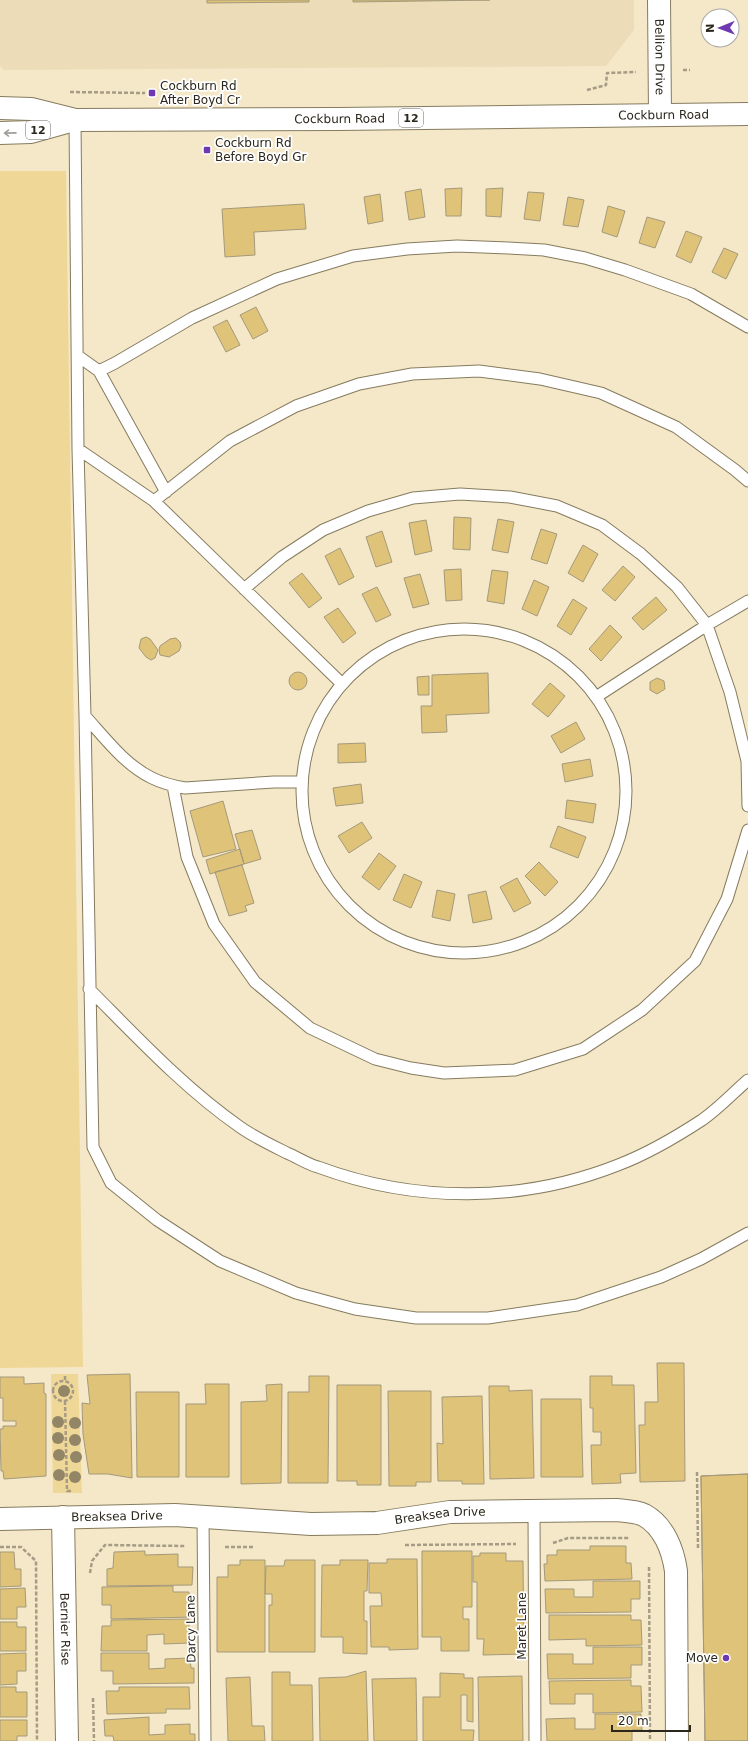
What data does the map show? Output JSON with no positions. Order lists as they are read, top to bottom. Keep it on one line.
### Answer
{"streets":{"street":["Bellion Drive","Cockburn Road","12","Breaksea Drive","Bernier Rise"],"lane":["Maret Lane","Darcy Lane"]},"crossings":[["Bellion Drive","Cockburn Road"],["Breaksea Drive","Maret Lane"],["Breaksea Drive","Bernier Rise"],["Breaksea Drive","Darcy Lane"]],"places":{"transit":["Cockburn Rd After Boyd Cr","Cockburn Rd Before Boyd Gr"],"other":["Move"]},"scale_bar":"20 m","north":"left"}
